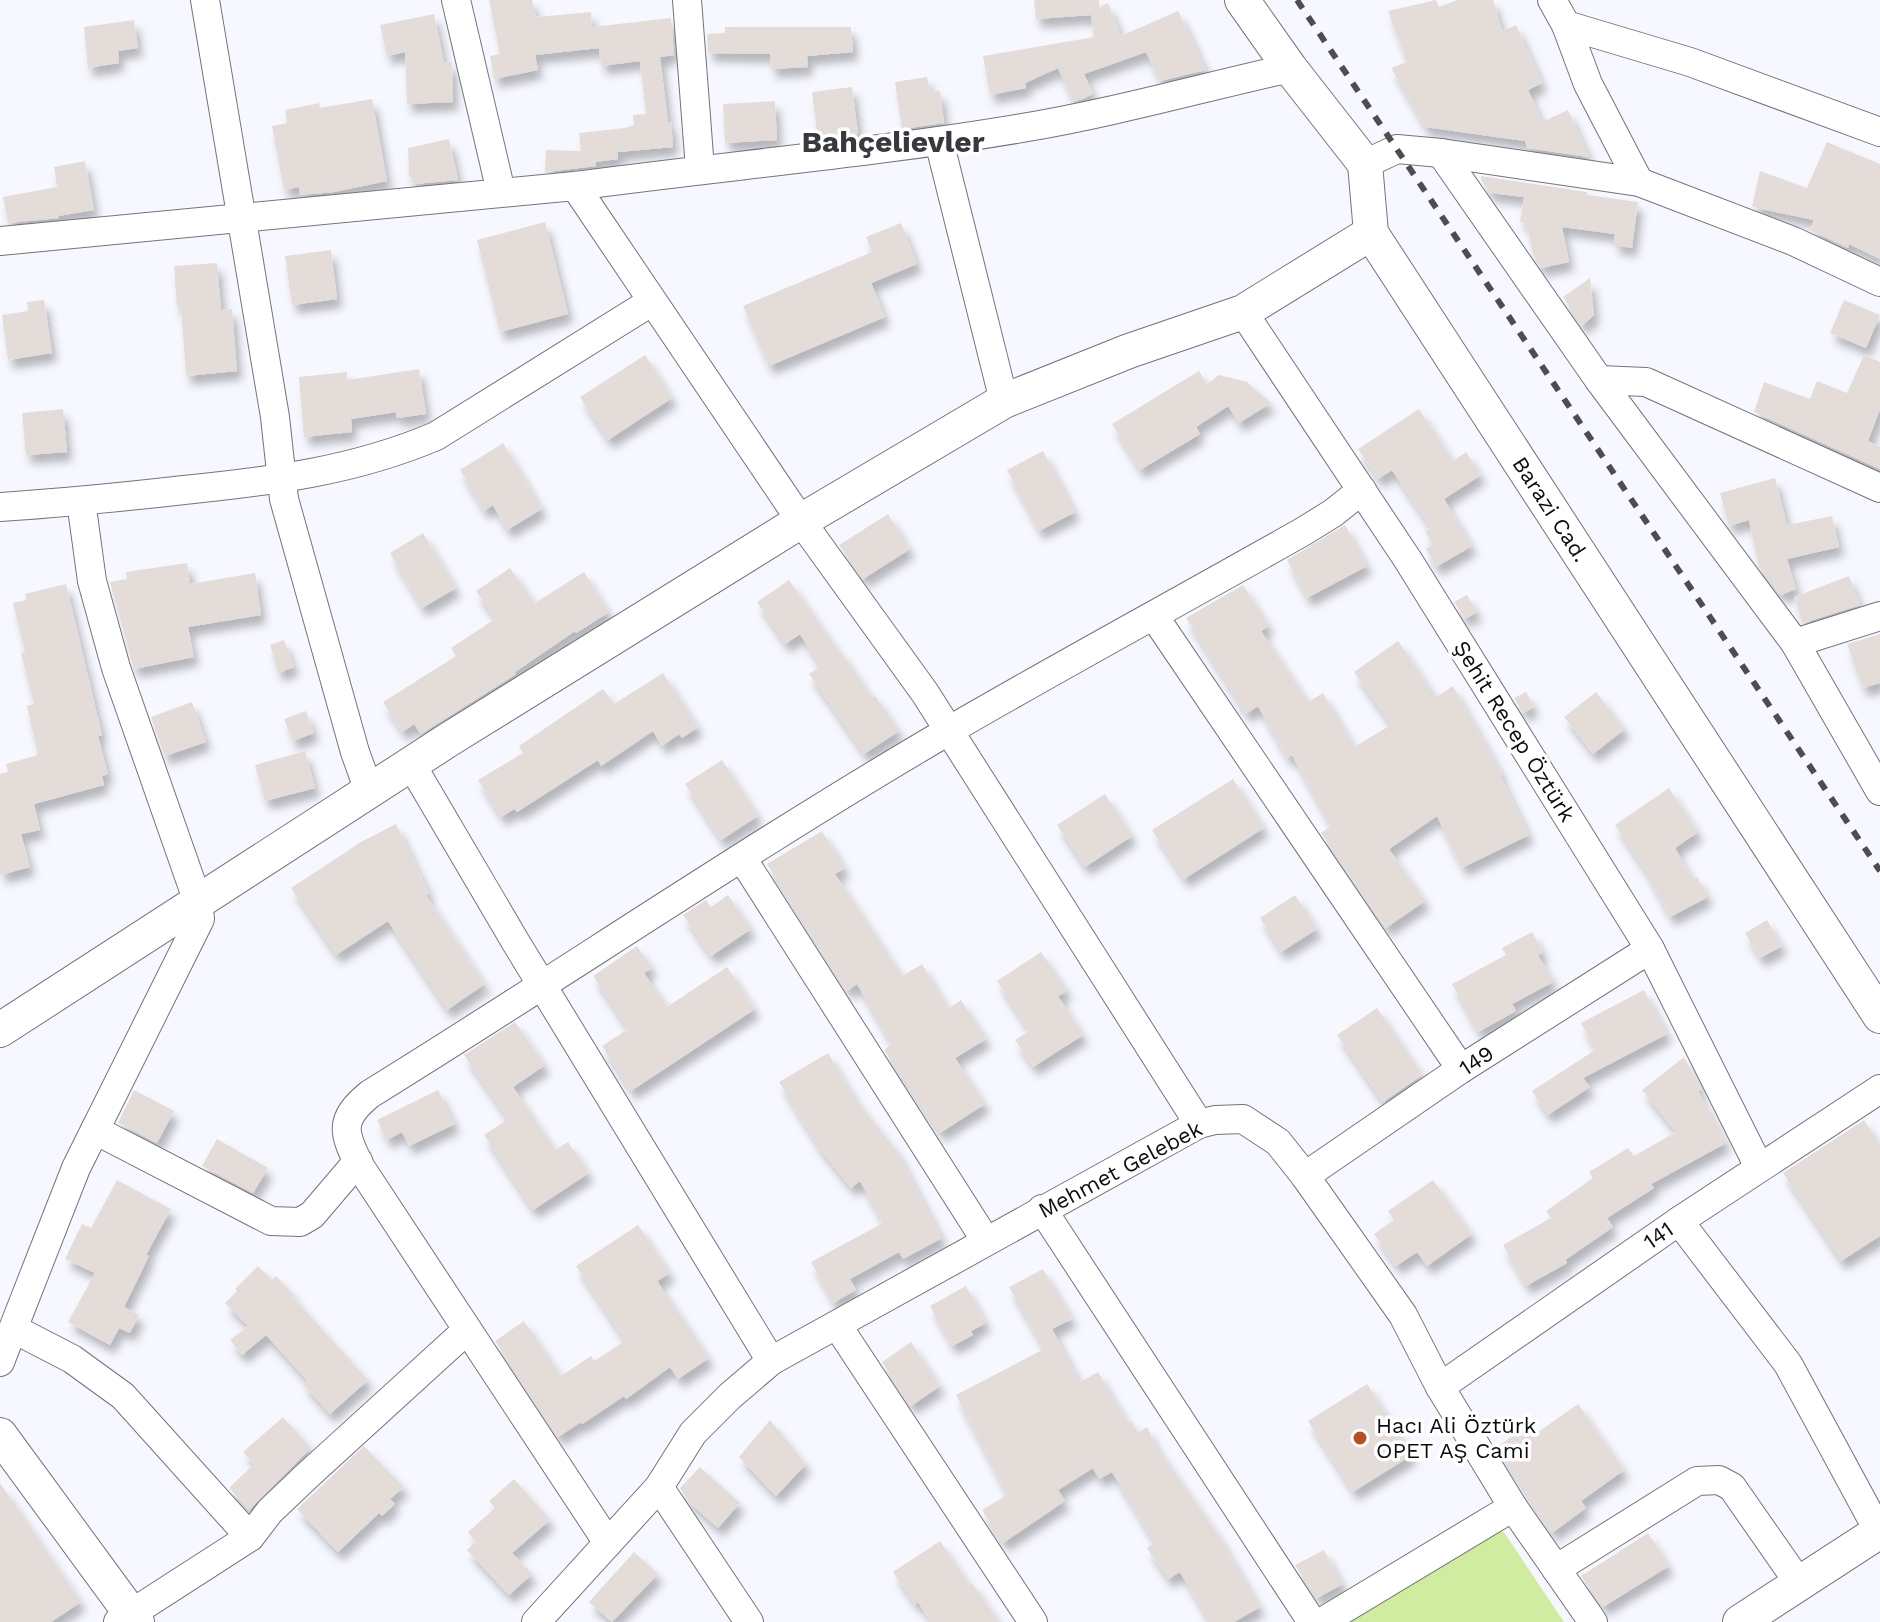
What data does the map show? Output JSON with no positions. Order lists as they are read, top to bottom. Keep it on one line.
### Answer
{"streets":{"street":["Barazi Cad.","Şehit Recep Öztürk","149","Mehmet Gelebek","141"]},"crossings":[["Şehit Recep Öztürk","149"],["Şehit Recep Öztürk","141"],["149","Mehmet Gelebek"],["Mehmet Gelebek","141"]],"districts":["Bahçelievler"],"places":["Hacı Ali Öztürk OPET AŞ Cami"]}
